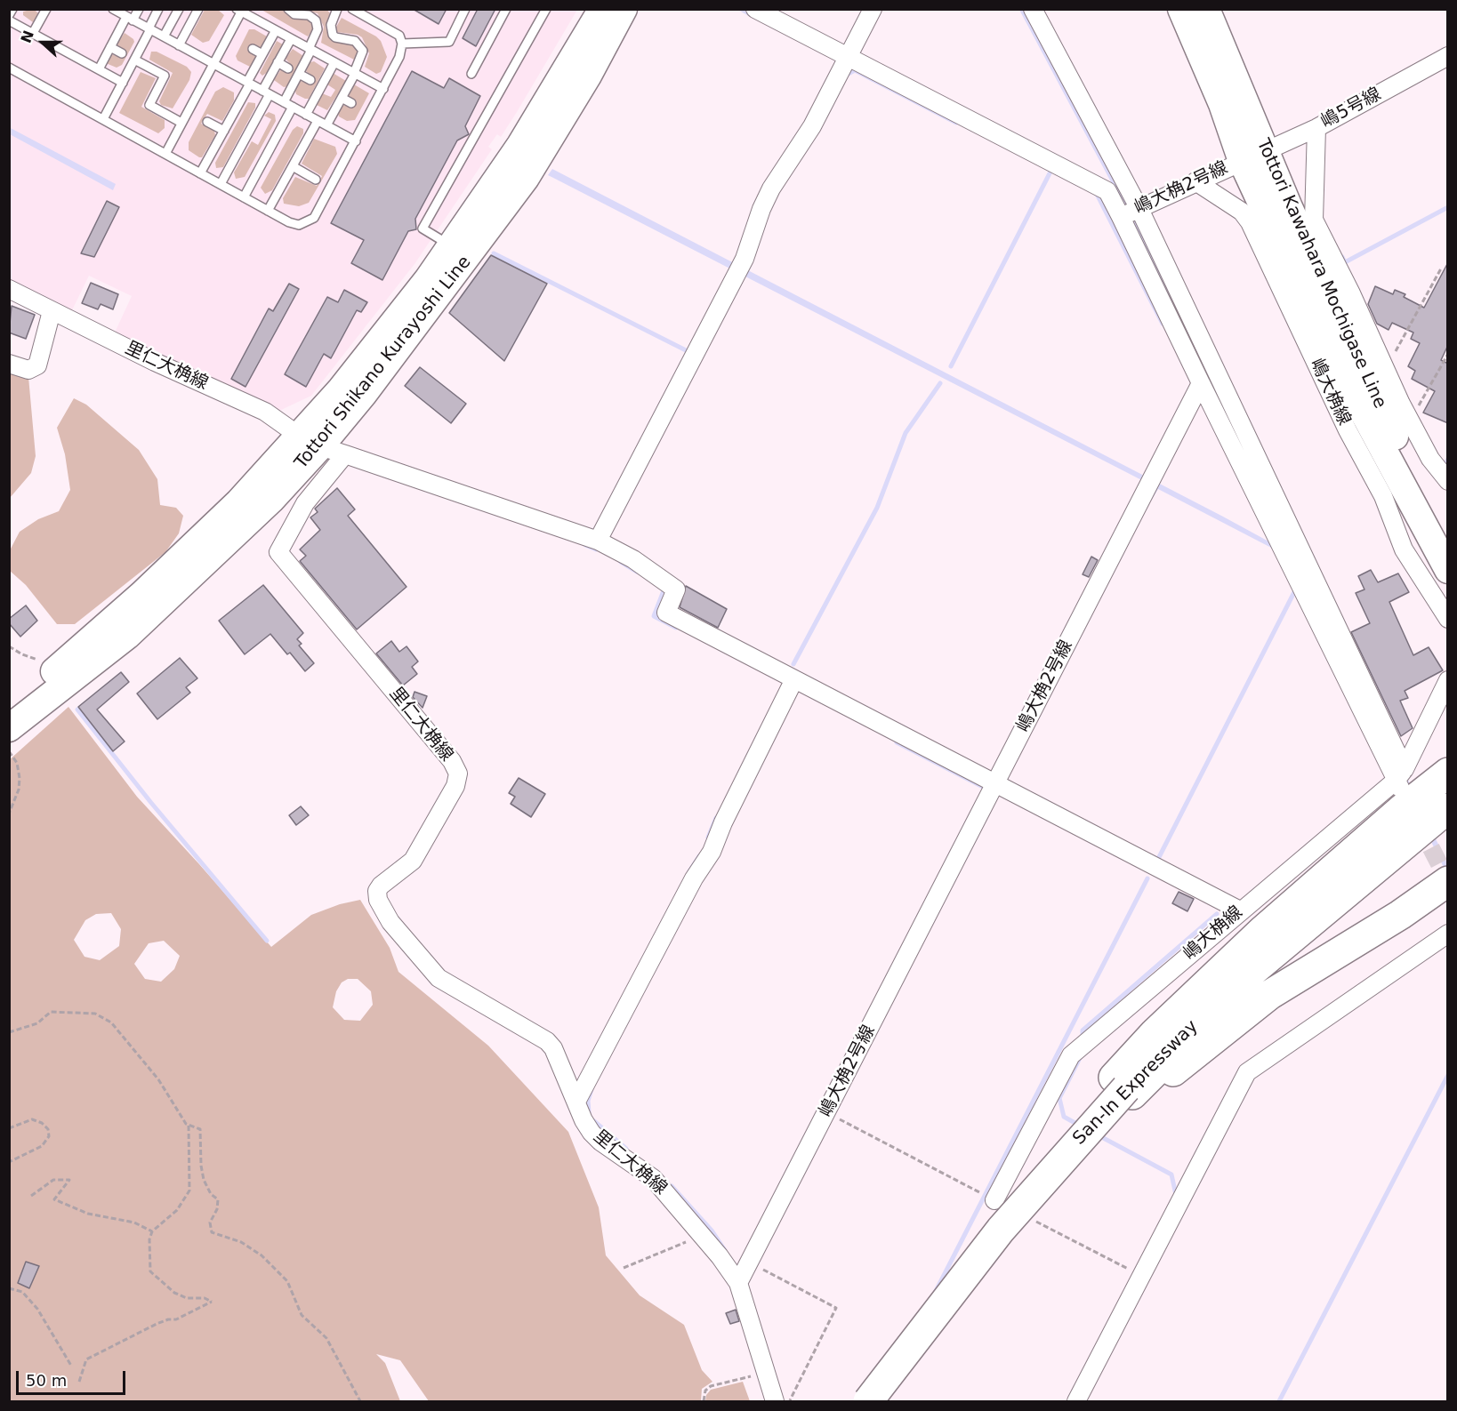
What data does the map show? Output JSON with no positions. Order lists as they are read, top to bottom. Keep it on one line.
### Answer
{"streets":{"highway":["San-In Expressway"],"main road":["Tottori Kawahara Mochigase Line","Tottori Shikano Kurayoshi Line"],"street":["嶋5号線","嶋大桷2号線","里仁大桷線","嶋大桷線"]},"crossings":[["嶋5号線","嶋大桷2号線"],["嶋5号線","Tottori Kawahara Mochigase Line"],["嶋大桷2号線","Tottori Kawahara Mochigase Line"],["嶋大桷2号線","里仁大桷線"],["嶋大桷2号線","嶋大桷線"],["Tottori Shikano Kurayoshi Line","里仁大桷線"]],"scale_bar":"50 m","north":"left"}
